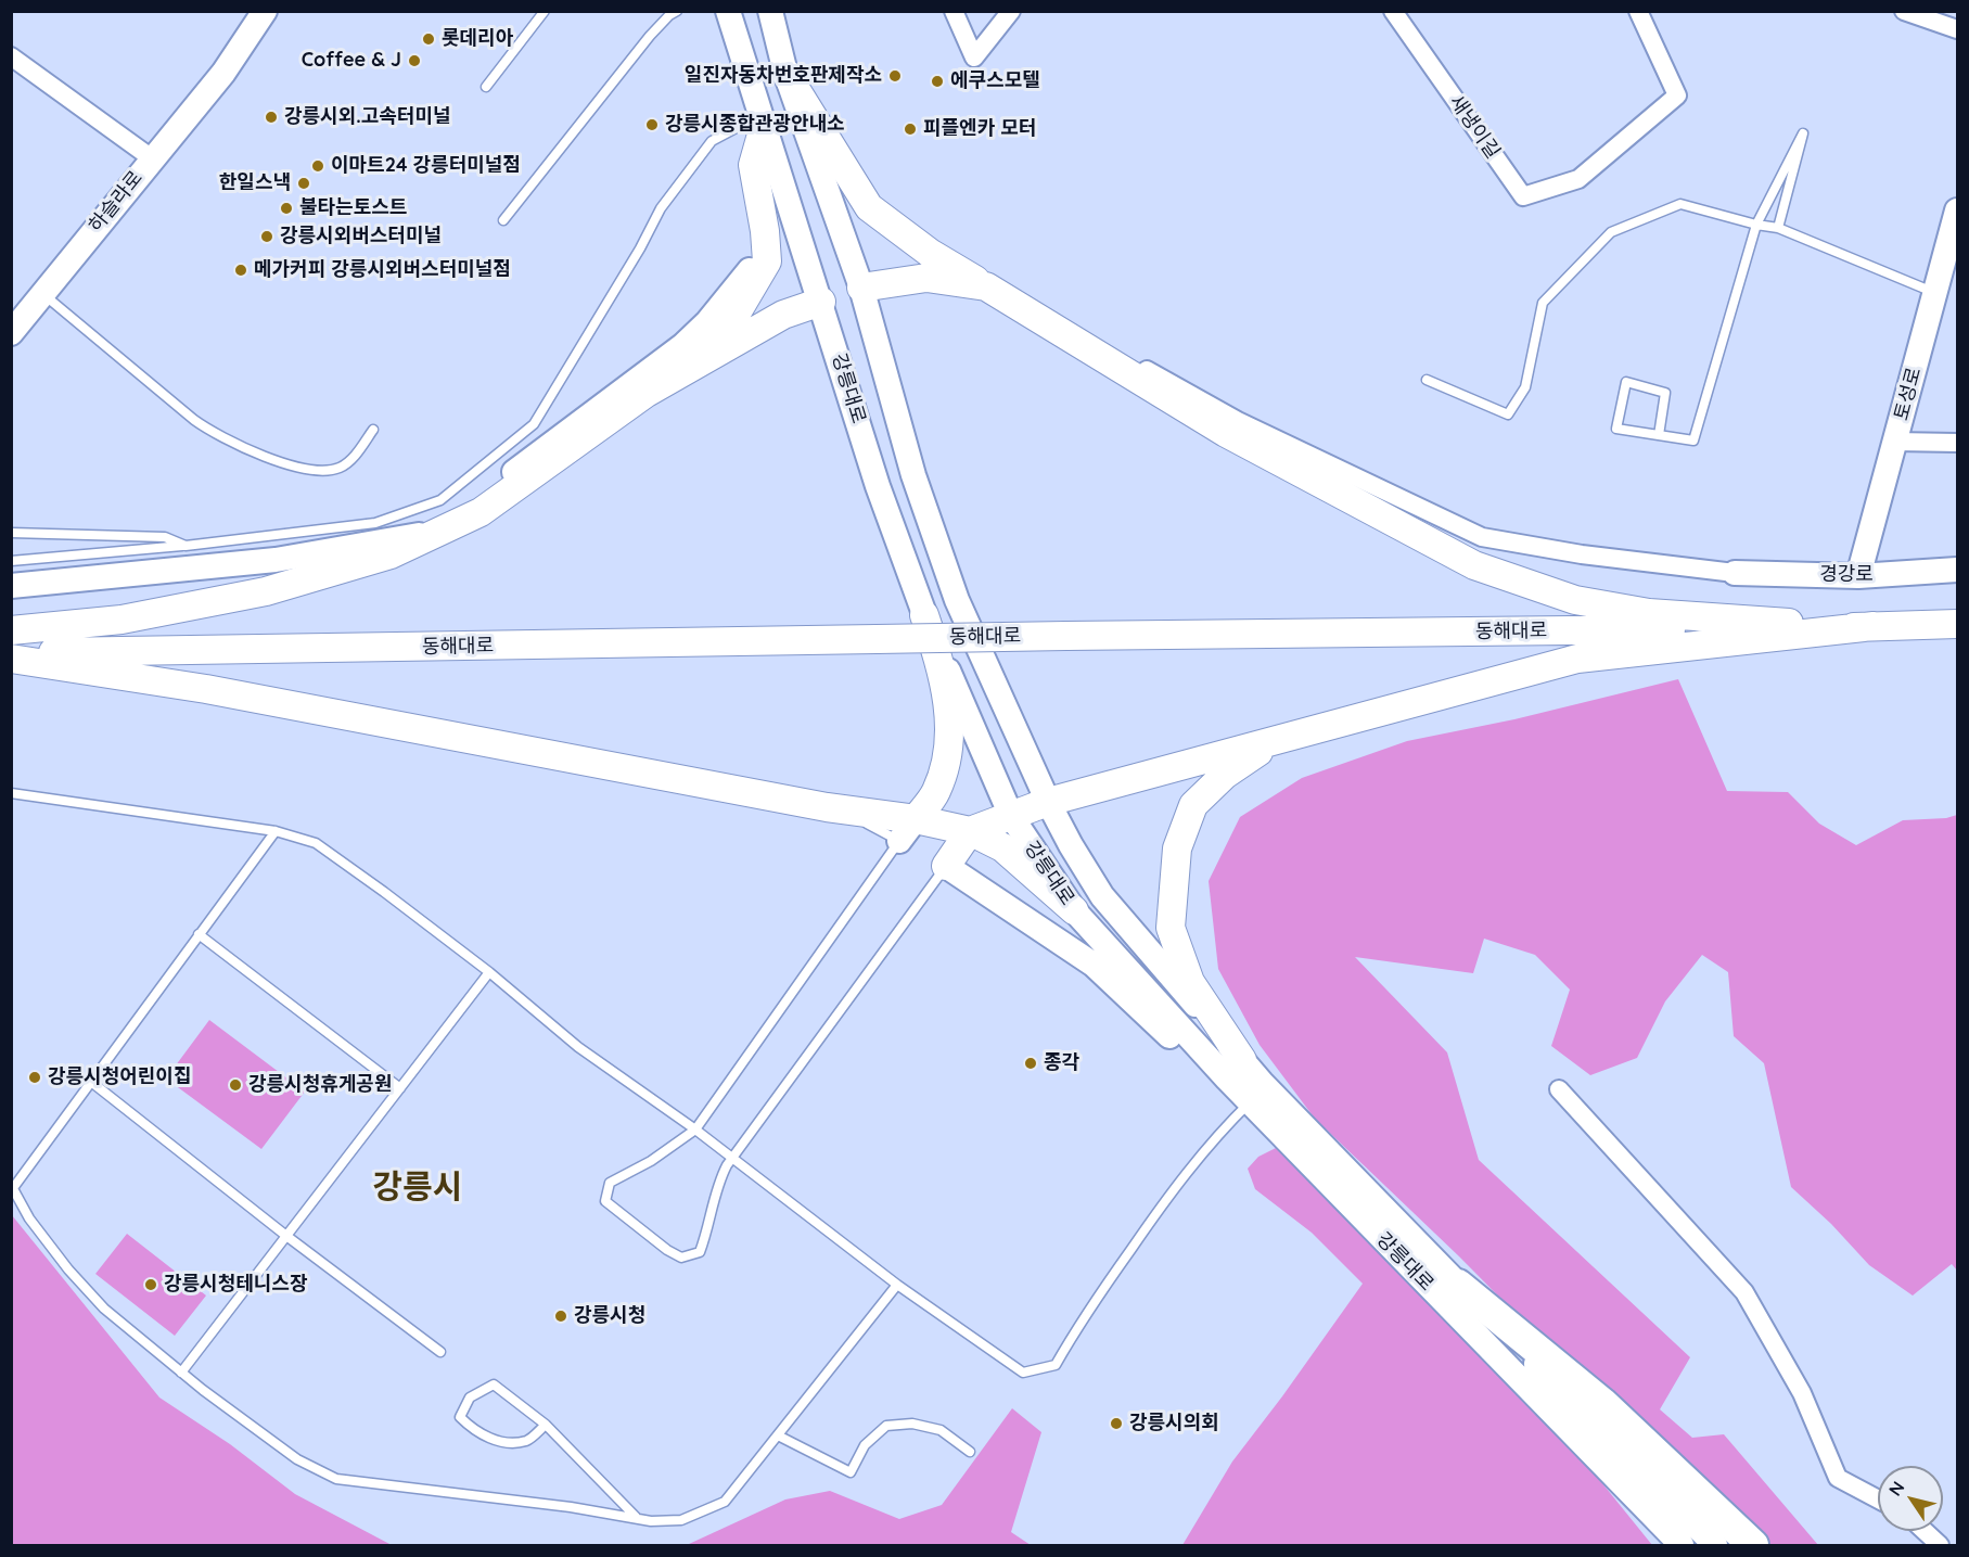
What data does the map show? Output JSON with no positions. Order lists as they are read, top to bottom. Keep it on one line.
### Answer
{"streets":{"main road":["동해대로"],"street":["새냉이길","하슬라로","강릉대로","토성로","경강로"]},"crossings":[["토성로","경강로"]],"districts":["강릉시"],"places":["롯데리아","Coffee & J","일진자동차번호판제작소","에쿠스모텔","강릉시외.고속터미널","강릉시종합관광안내소","피플엔카 모터","이마트24 강릉터미널점","한일스낵","불타는토스트","강릉시외버스터미널","메가커피 강릉시외버스터미널점","종각","강릉시청어린이집","강릉시청휴게공원","강릉시청테니스장","강릉시청","강릉시의회"],"north":"top left"}
